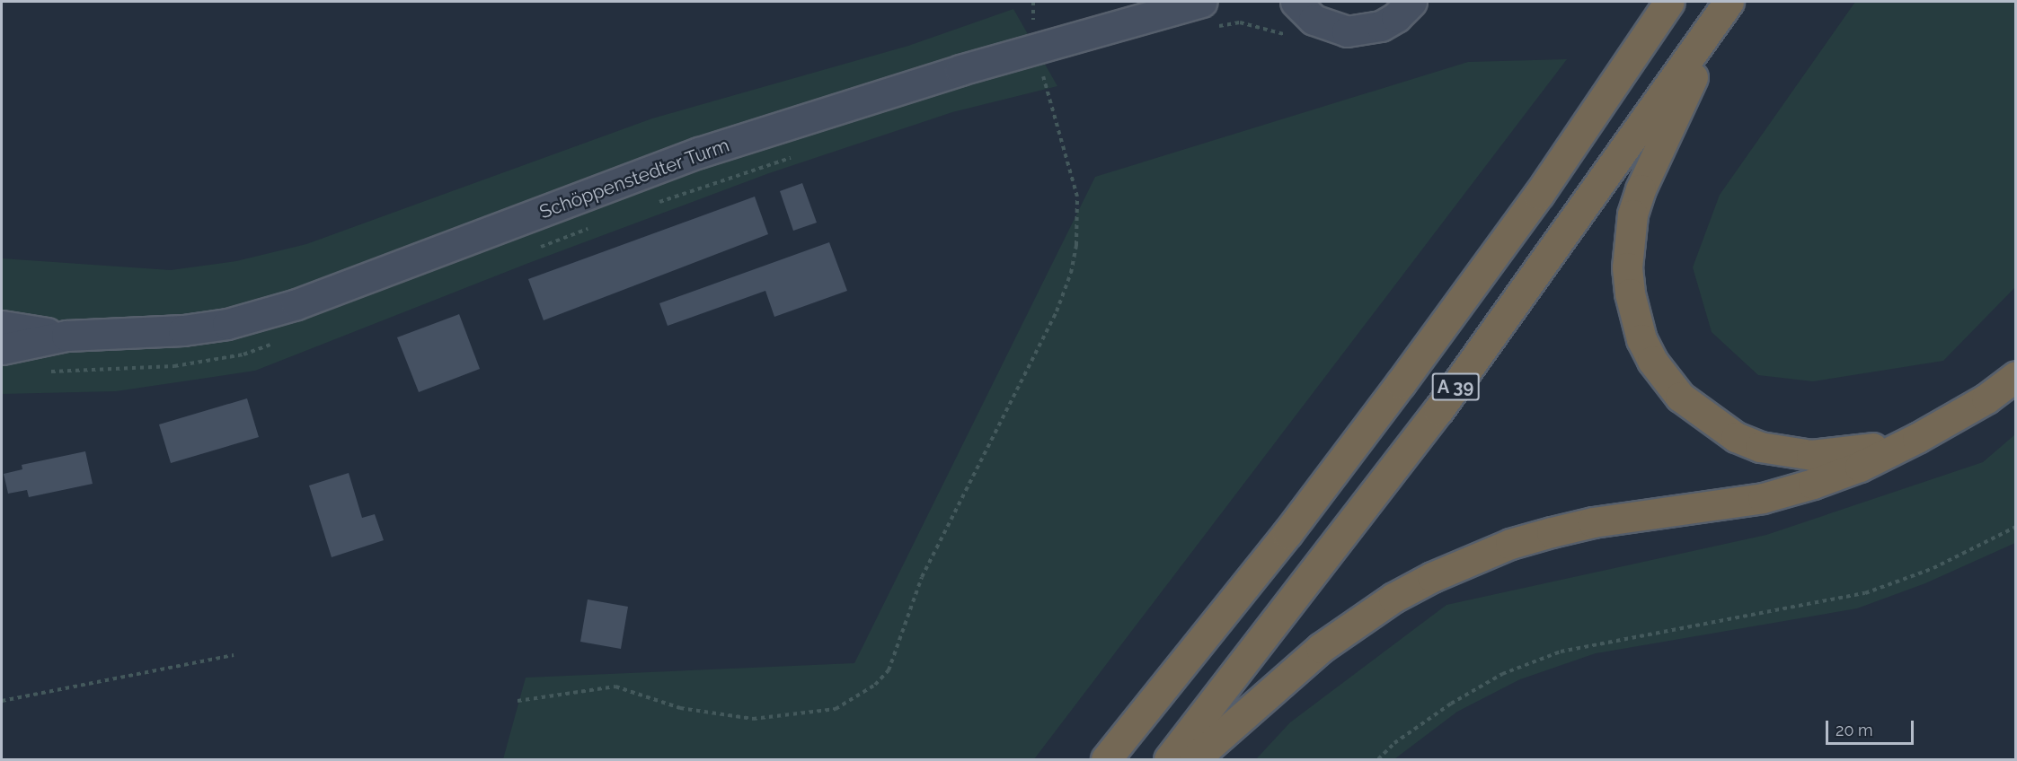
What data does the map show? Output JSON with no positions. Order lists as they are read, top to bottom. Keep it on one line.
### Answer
{"streets":{"highway":["A 39"],"main road":["Schöppenstedter Turm"]},"scale_bar":"20 m"}
